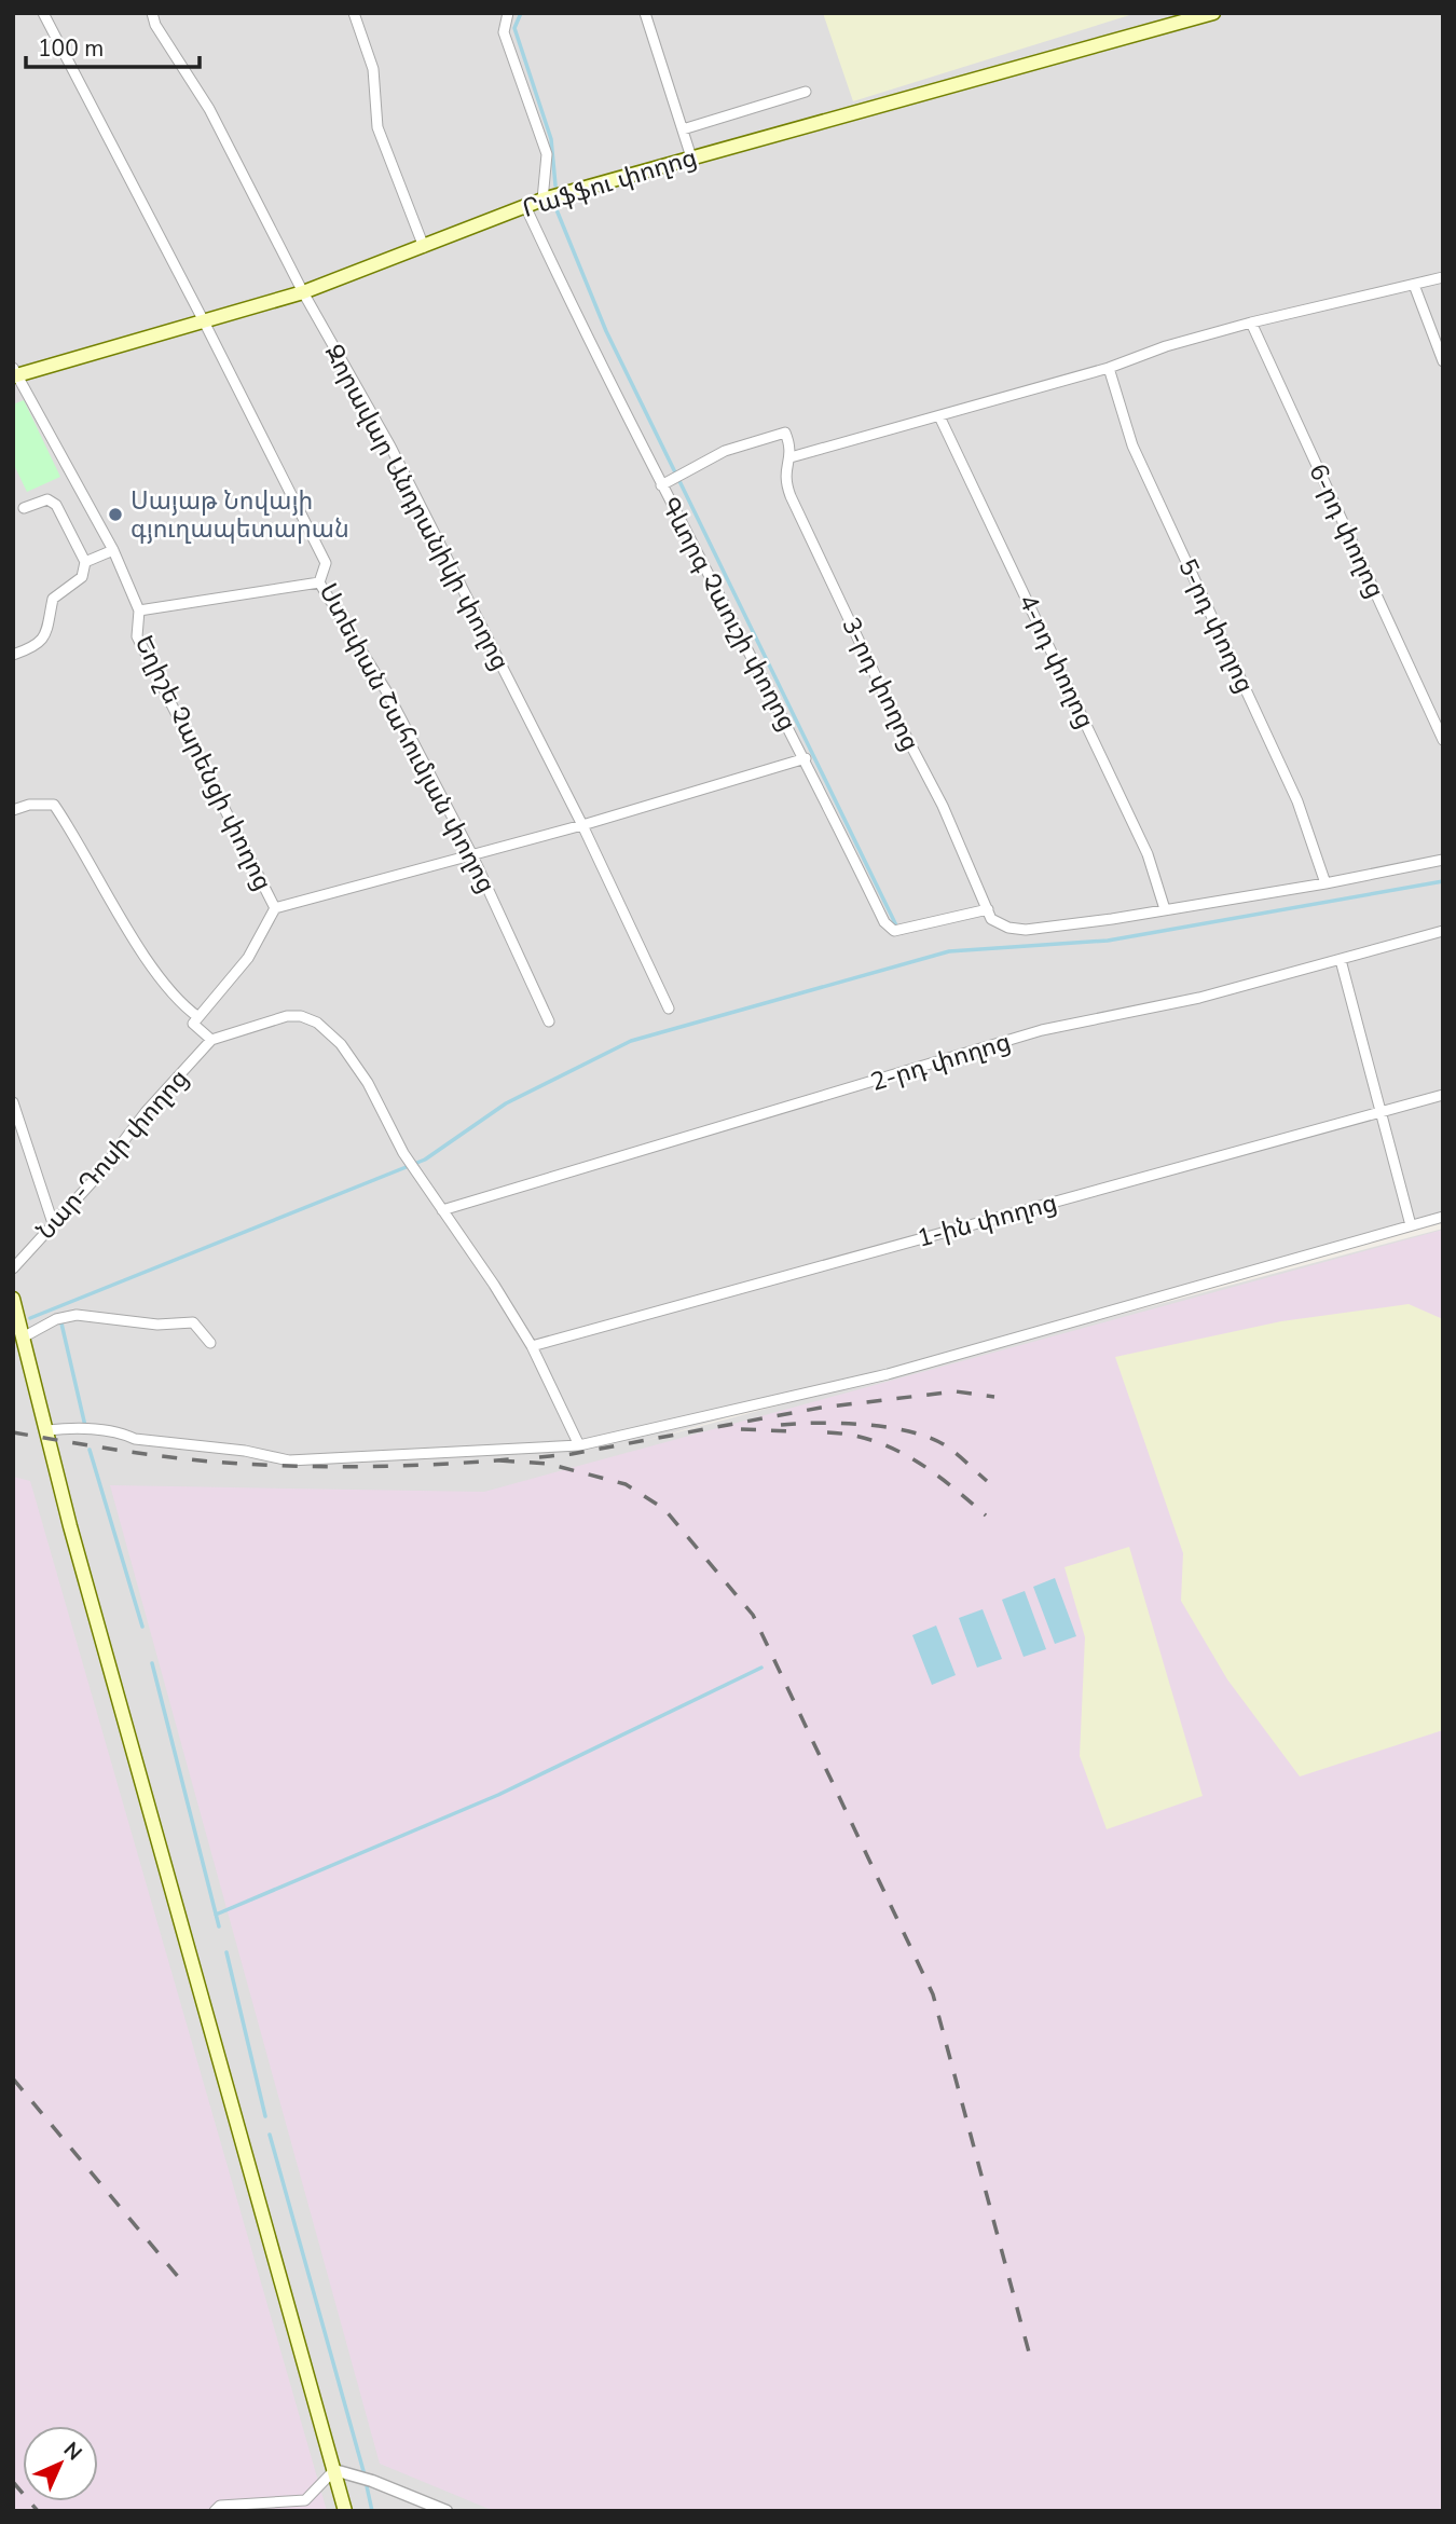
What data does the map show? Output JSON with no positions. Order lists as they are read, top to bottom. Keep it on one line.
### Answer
{"streets":{"main road":["Րաֆֆու փողոց"],"street":["Զորավար Անդրանիկի փողոց","6-րդ փողոց","Գևորգ Չաուշի փողոց","5-րդ փողոց","4-րդ փողոց","3-րդ փողոց","Ստեփան Շահումյան փողոց","Եղիշե Չարենցի փողոց","2-րդ փողոց","Նար-Դոսի փողոց","1-ին փողոց"]},"crossings":[["Րաֆֆու փողոց","Զորավար Անդրանիկի փողոց"],["Րաֆֆու փողոց","Գևորգ Չաուշի փողոց"],["Րաֆֆու փողոց","Ստեփան Շահումյան փողոց"],["Րաֆֆու փողոց","Եղիշե Չարենցի փողոց"],["Գևորգ Չաուշի փողոց","3-րդ փողոց"]],"places":["Սայաթ Նովայի գյուղապետարան"],"scale_bar":"100 m","north":"top right"}
